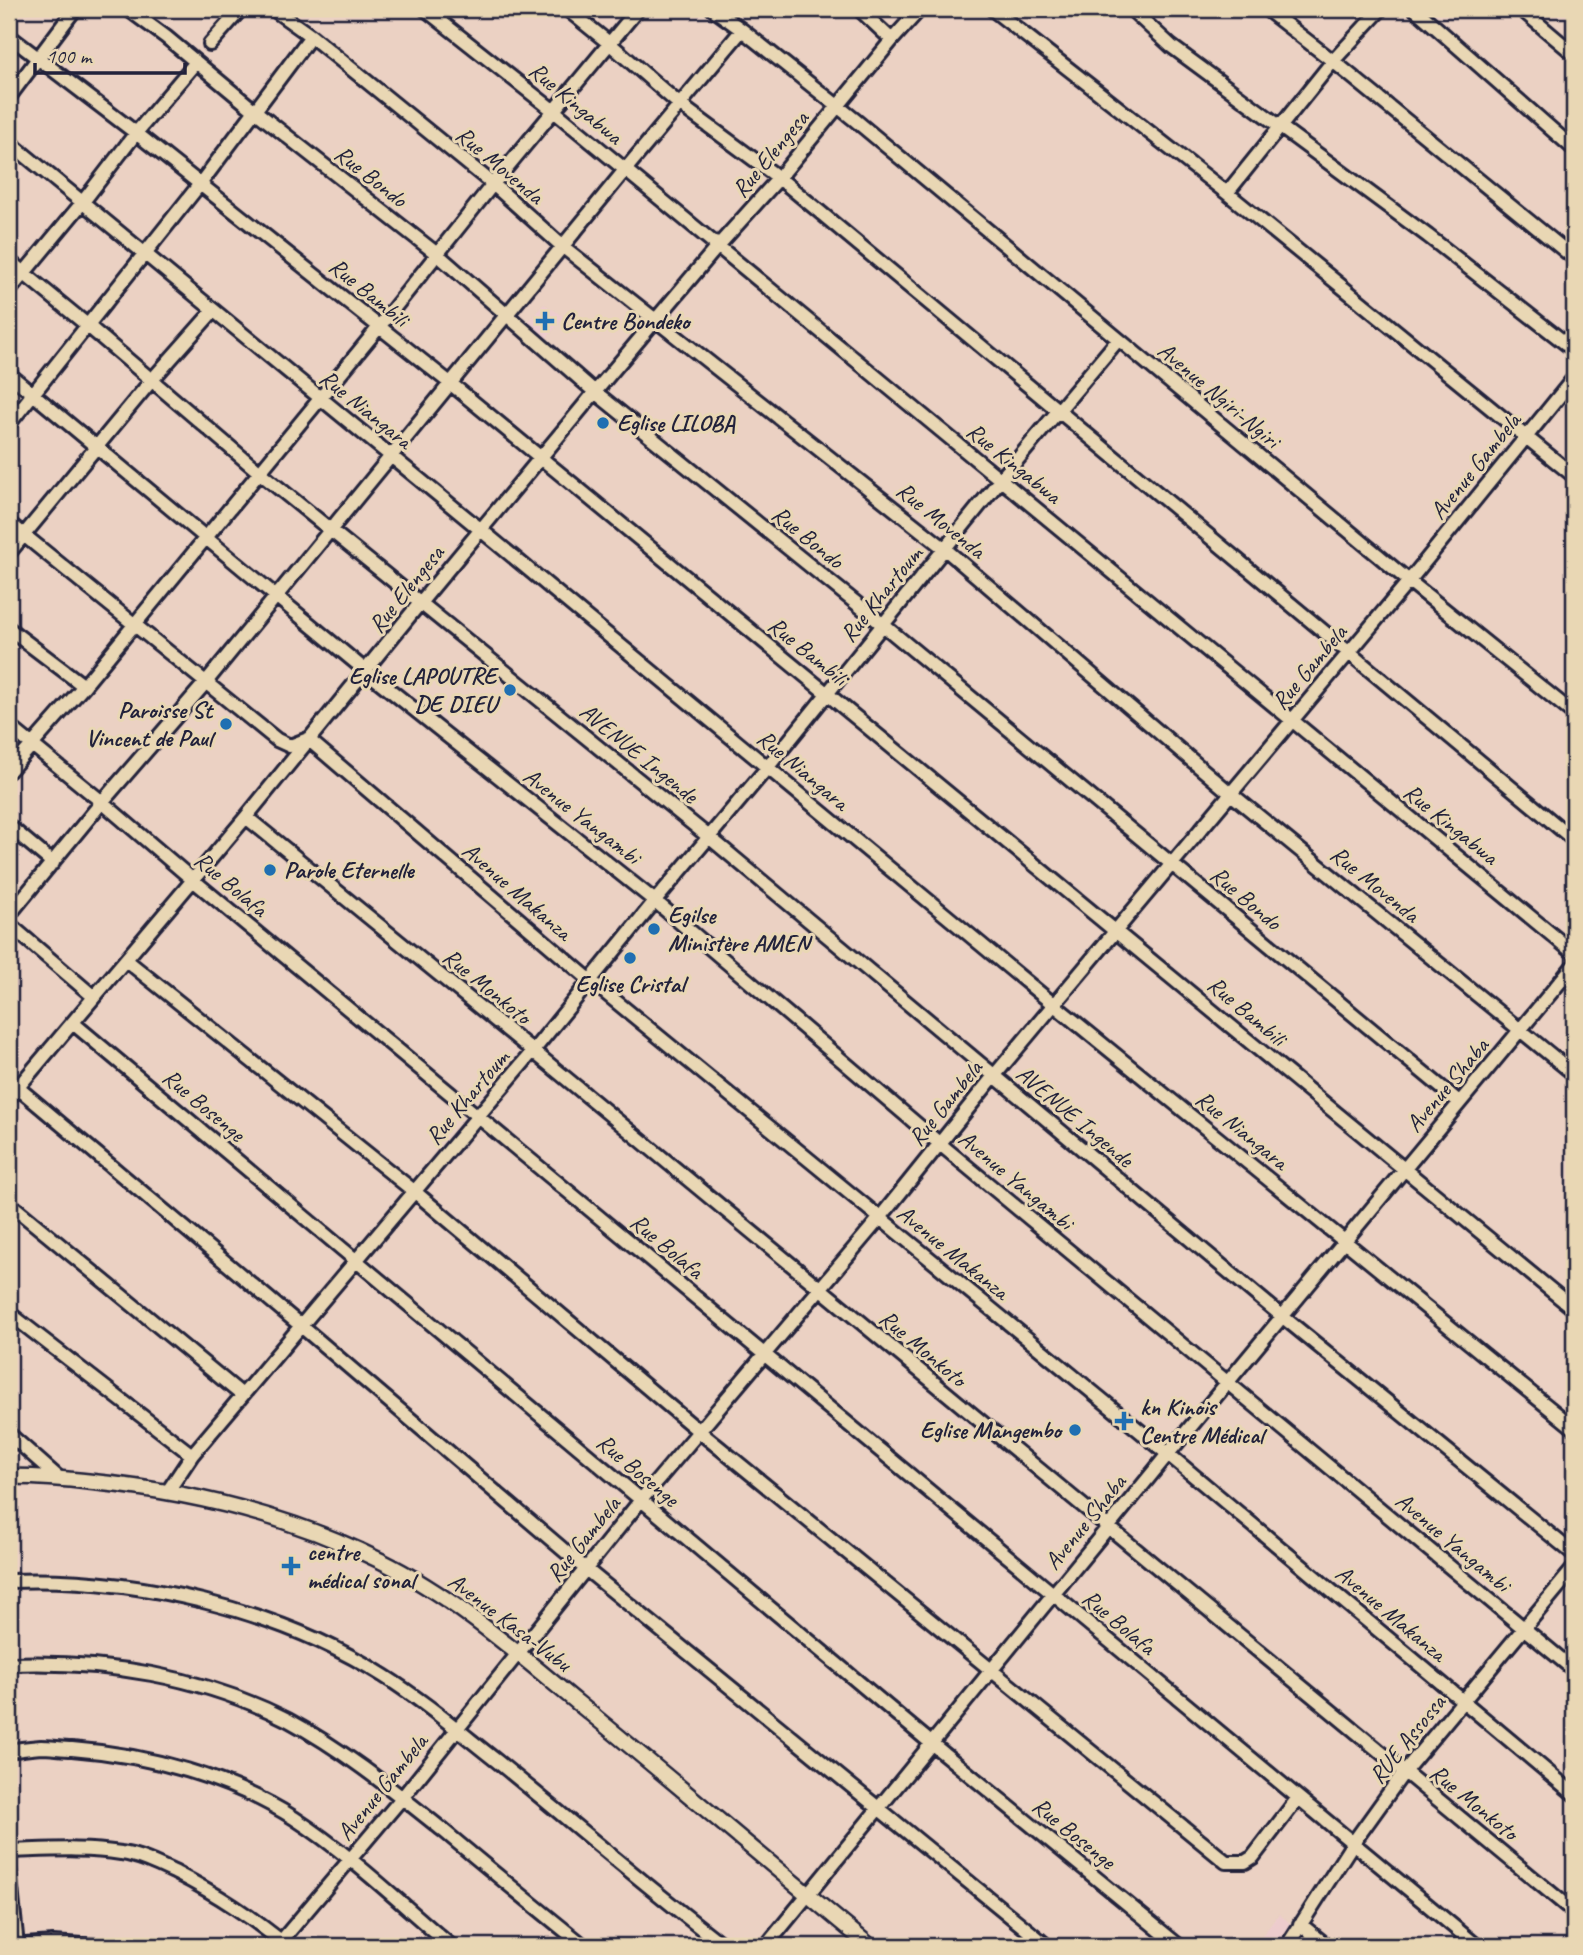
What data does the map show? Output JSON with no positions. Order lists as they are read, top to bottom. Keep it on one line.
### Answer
{"streets":{"main road":["Avenue Kasa-Vubu"],"street":["Rue Kingabwa","Rue Elengesa","Rue Movenda","Rue Bondo","Rue Bambili","Avenue Ngiri-Ngiri","Rue Niangara","Avenue Gambela","Rue Khartoum","Rue Gambela","AVENUE Ingende","Avenue Yangambi","Rue Bolafa","Avenue Makanza","Rue Monkoto","Avenue Shaba","Rue Bosenge","RUE Assossa"]},"crossings":[["Rue Kingabwa","Rue Elengesa"],["Rue Kingabwa","Rue Khartoum"],["Rue Kingabwa","Rue Gambela"],["Rue Elengesa","Rue Movenda"],["Rue Elengesa","Rue Bondo"],["Rue Elengesa","Rue Bambili"],["Rue Elengesa","Avenue Ngiri-Ngiri"],["Rue Elengesa","Rue Niangara"],["Rue Elengesa","AVENUE Ingende"],["Rue Elengesa","Avenue Yangambi"],["Rue Elengesa","Rue Bolafa"],["Rue Elengesa","Avenue Makanza"],["Rue Elengesa","Rue Monkoto"],["Rue Elengesa","Rue Bosenge"],["Rue Movenda","Rue Khartoum"],["Rue Movenda","Rue Gambela"],["Rue Movenda","Avenue Shaba"],["Rue Bondo","Rue Khartoum"],["Rue Bondo","Rue Gambela"],["Rue Bondo","Avenue Shaba"],["Rue Bambili","Rue Khartoum"],["Rue Bambili","Rue Gambela"],["Rue Bambili","Avenue Shaba"],["Avenue Ngiri-Ngiri","Avenue Gambela"],["Avenue Ngiri-Ngiri","Rue Khartoum"],["Avenue Ngiri-Ngiri","Rue Gambela"],["Rue Niangara","Rue Khartoum"],["Rue Niangara","Rue Gambela"],["Rue Niangara","Avenue Shaba"],["Avenue Gambela","Rue Gambela"],["Avenue Gambela","Avenue Kasa-Vubu"],["Rue Khartoum","AVENUE Ingende"],["Rue Khartoum","Avenue Yangambi"],["Rue Khartoum","Rue Bolafa"],["Rue Khartoum","Avenue Makanza"],["Rue Khartoum","Rue Monkoto"],["Rue Khartoum","Rue Bosenge"],["Rue Khartoum","Avenue Kasa-Vubu"],["Rue Gambela","AVENUE Ingende"],["Rue Gambela","Avenue Yangambi"],["Rue Gambela","Rue Bolafa"],["Rue Gambela","Avenue Makanza"],["Rue Gambela","Rue Monkoto"],["Rue Gambela","Rue Bosenge"],["Rue Gambela","Avenue Kasa-Vubu"],["AVENUE Ingende","Avenue Shaba"],["Avenue Yangambi","Avenue Shaba"],["Avenue Yangambi","RUE Assossa"],["Rue Bolafa","Avenue Shaba"],["Rue Bolafa","RUE Assossa"],["Avenue Makanza","Avenue Shaba"],["Avenue Makanza","RUE Assossa"],["Rue Monkoto","Avenue Shaba"],["Rue Monkoto","RUE Assossa"],["Avenue Shaba","Rue Bosenge"],["Avenue Shaba","Avenue Kasa-Vubu"]],"places":{"health":["Centre Bondeko","kn Kinois Centre Médical","centre médical sonal"],"other":["Eglise LILOBA","Eglise LAPOUTRE DE DIEU","Paroisse St Vincent de Paul","Parole Eternelle","Egilse Ministère AMEN","Eglise Cristal","Eglise Mangembo"]},"scale_bar":"100 m"}
